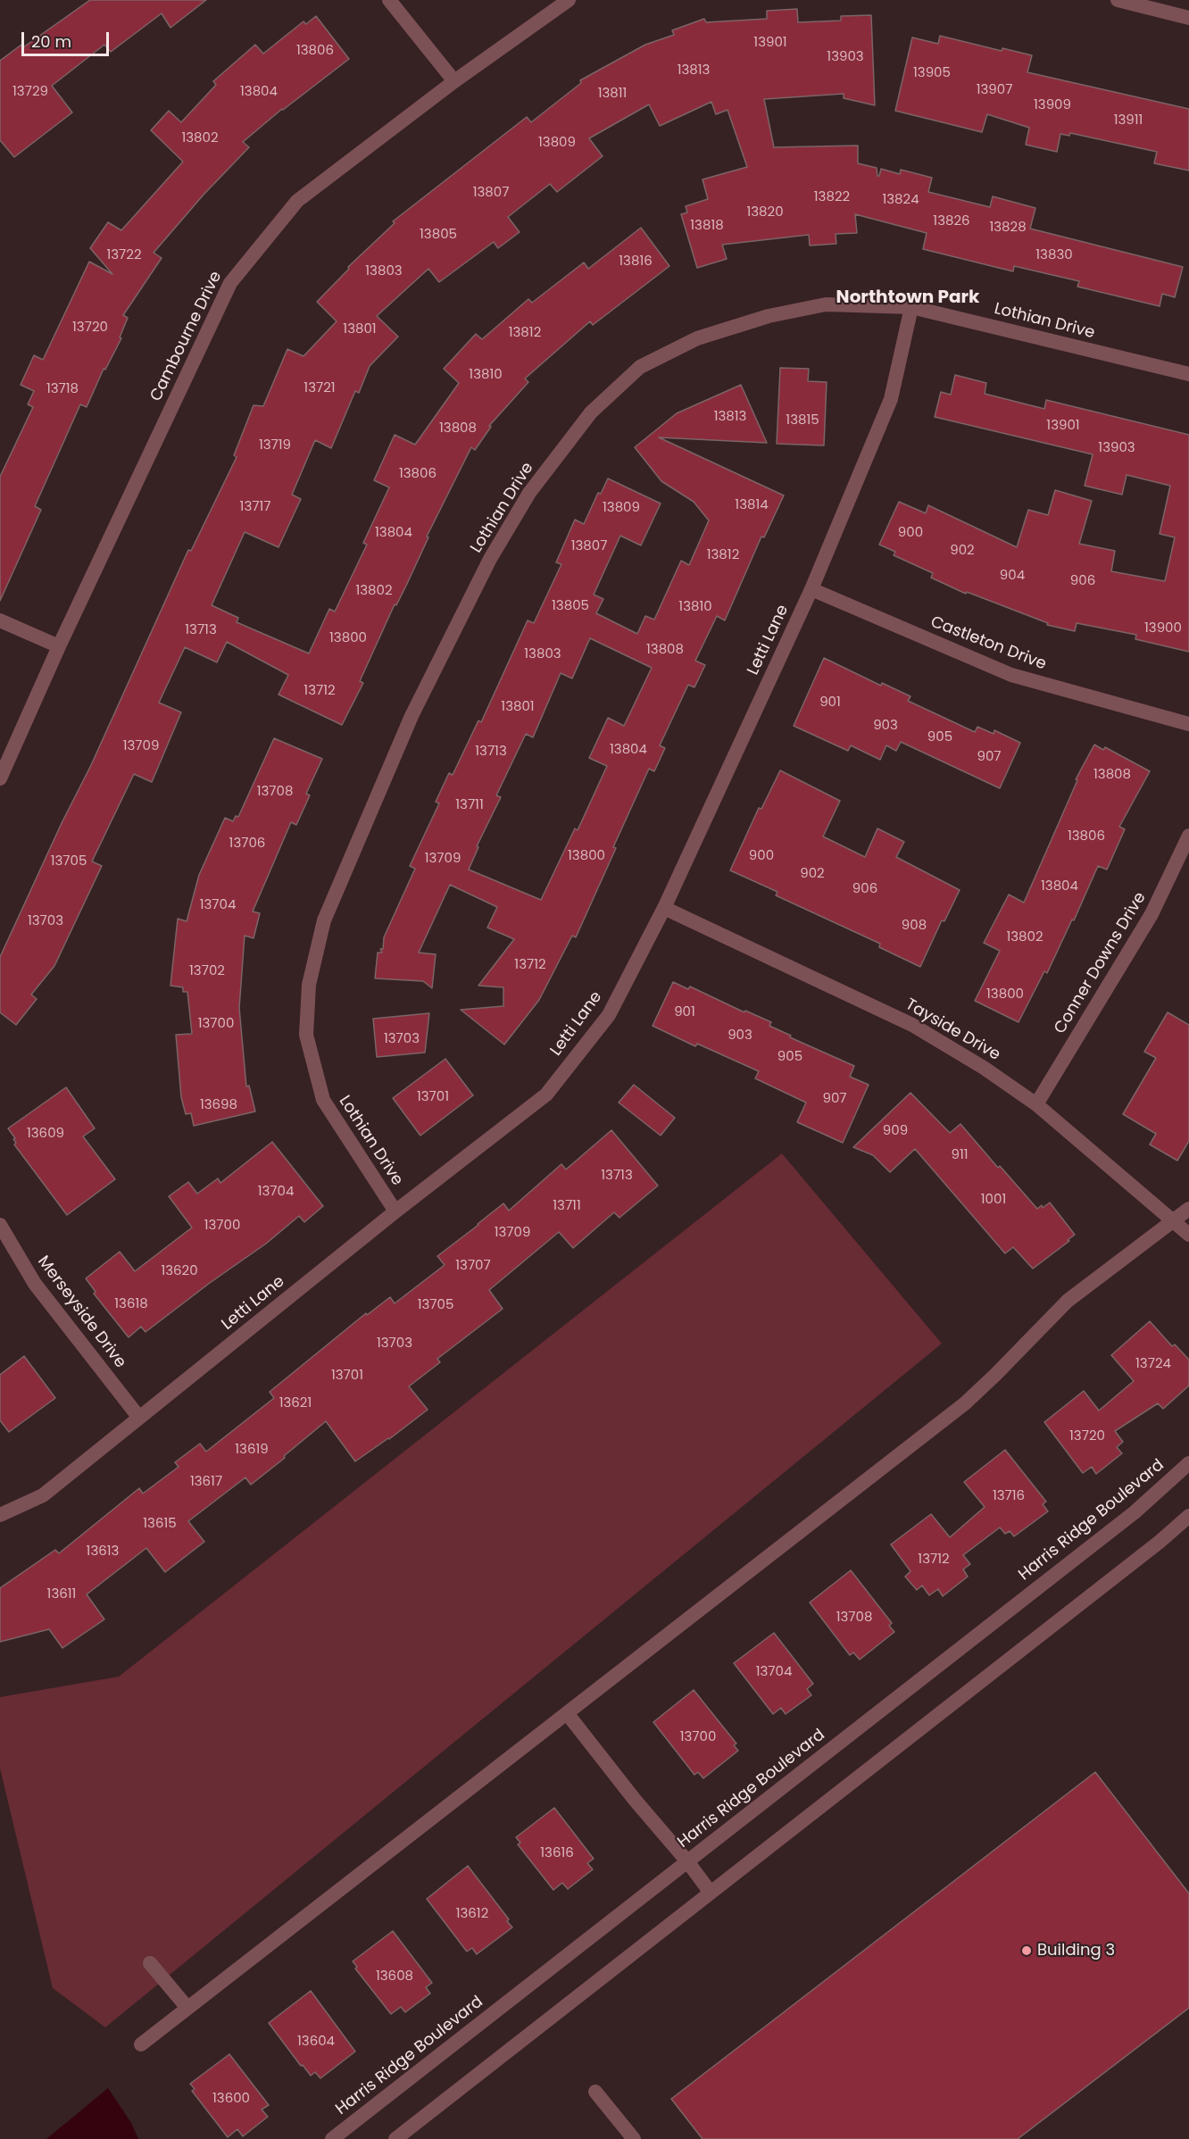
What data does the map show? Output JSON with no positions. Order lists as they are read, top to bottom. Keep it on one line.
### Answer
{"streets":{"street":["Lothian Drive","Cambourne Drive","Letti Lane","Castleton Drive","Conner Downs Drive","Tayside Drive","Merseyside Drive","Harris Ridge Boulevard"]},"crossings":[["Lothian Drive","Letti Lane"],["Letti Lane","Castleton Drive"],["Letti Lane","Tayside Drive"],["Letti Lane","Merseyside Drive"],["Conner Downs Drive","Tayside Drive"]],"districts":["Northtown Park"],"places":["Building 3"],"house_numbers":["13901","13806","13903","13813","13905","13907","13729","13804","13811","13909","13911","13802","13809","13807","13822","13824","13820","13826","13818","13828","13805","13722","13830","13816","13803","13720","13801","13812","13810","13721","13718","13813","13815","13901","13808","13719","13903","13806","13814","13717","13809","13804","900","13807","902","13812","904","906","13802","13805","13810","13900","13713","13800","13808","13803","13712","901","13801","903","905","13709","13804","13713","907","13808","13708","13711","13806","13706","13800","900","13709","13705","902","13804","906","13704","13703","908","13802","13712","13702","13800","901","13700","903","13703","905","13701","907","13698","909","13609","911","13713","13704","1001","13711","13700","13709","13707","13620","13618","13705","13703","13724","13701","13621","13720","13619","13617","13716","13615","13613","13712","13611","13708","13704","13700","13616","13612","13608","13604","13600"],"scale_bar":"20 m"}
